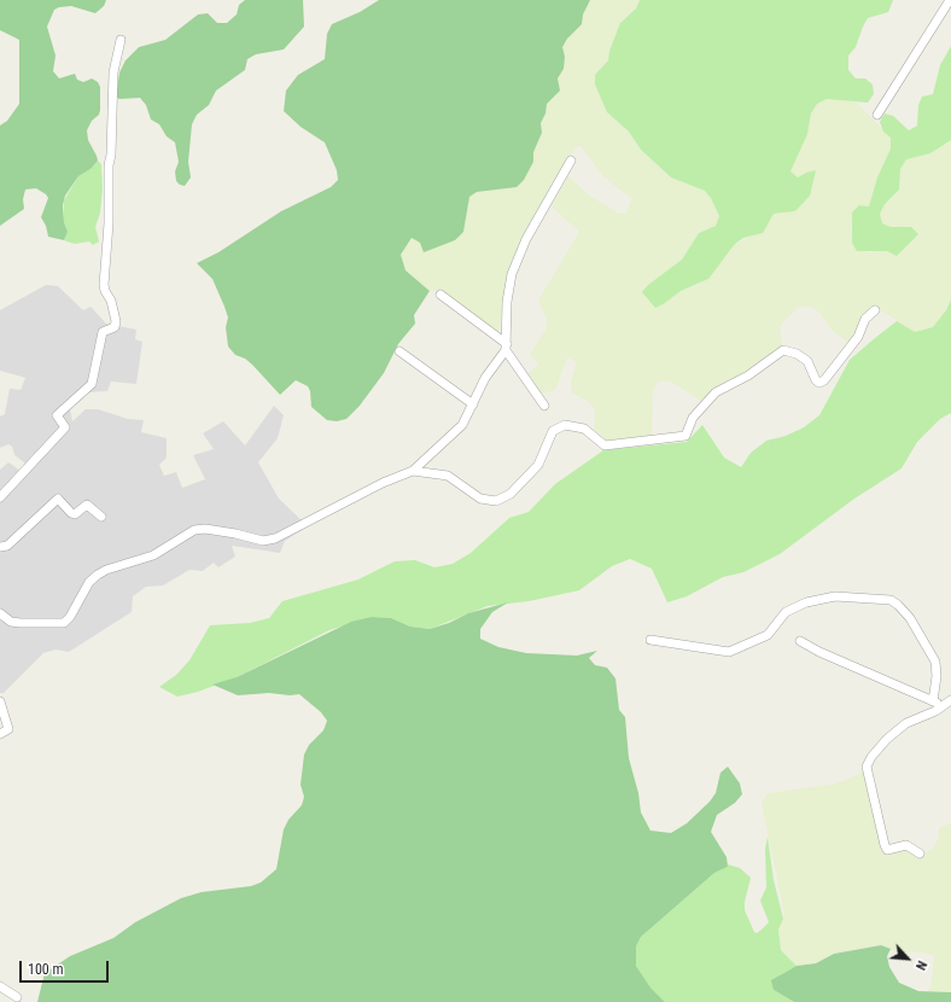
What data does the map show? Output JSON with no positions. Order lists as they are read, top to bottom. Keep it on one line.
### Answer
{"scale_bar":"100 m","north":"bottom right"}
